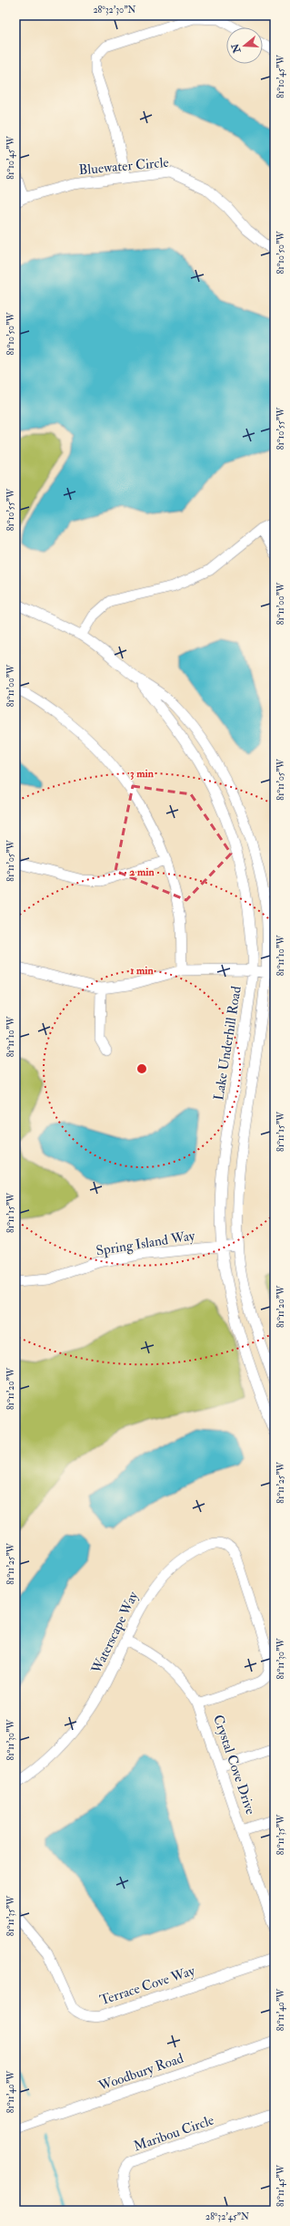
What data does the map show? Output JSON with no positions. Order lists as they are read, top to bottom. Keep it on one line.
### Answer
{"streets":{"street":["Bluewater Circle","Lake Underhill Road","Spring Island Way","Waterscape Way","Crystal Cove Drive","Terrace Cove Way","Woodbury Road","Maribou Circle"]},"crossings":[["Lake Underhill Road","Spring Island Way"],["Waterscape Way","Crystal Cove Drive"]],"north":"left","coordinates":["28°32'30\"N","81°10'45\"W","81°10'50\"W","81°10'55\"W","81°11'00\"W","81°11'05\"W","81°11'10\"W","81°11'15\"W","81°11'20\"W","81°11'25\"W","81°11'30\"W","81°11'35\"W","81°11'40\"W","81°11'45\"W","28°32'45\"N"],"rings":["3 min","2 min","1 min"]}
